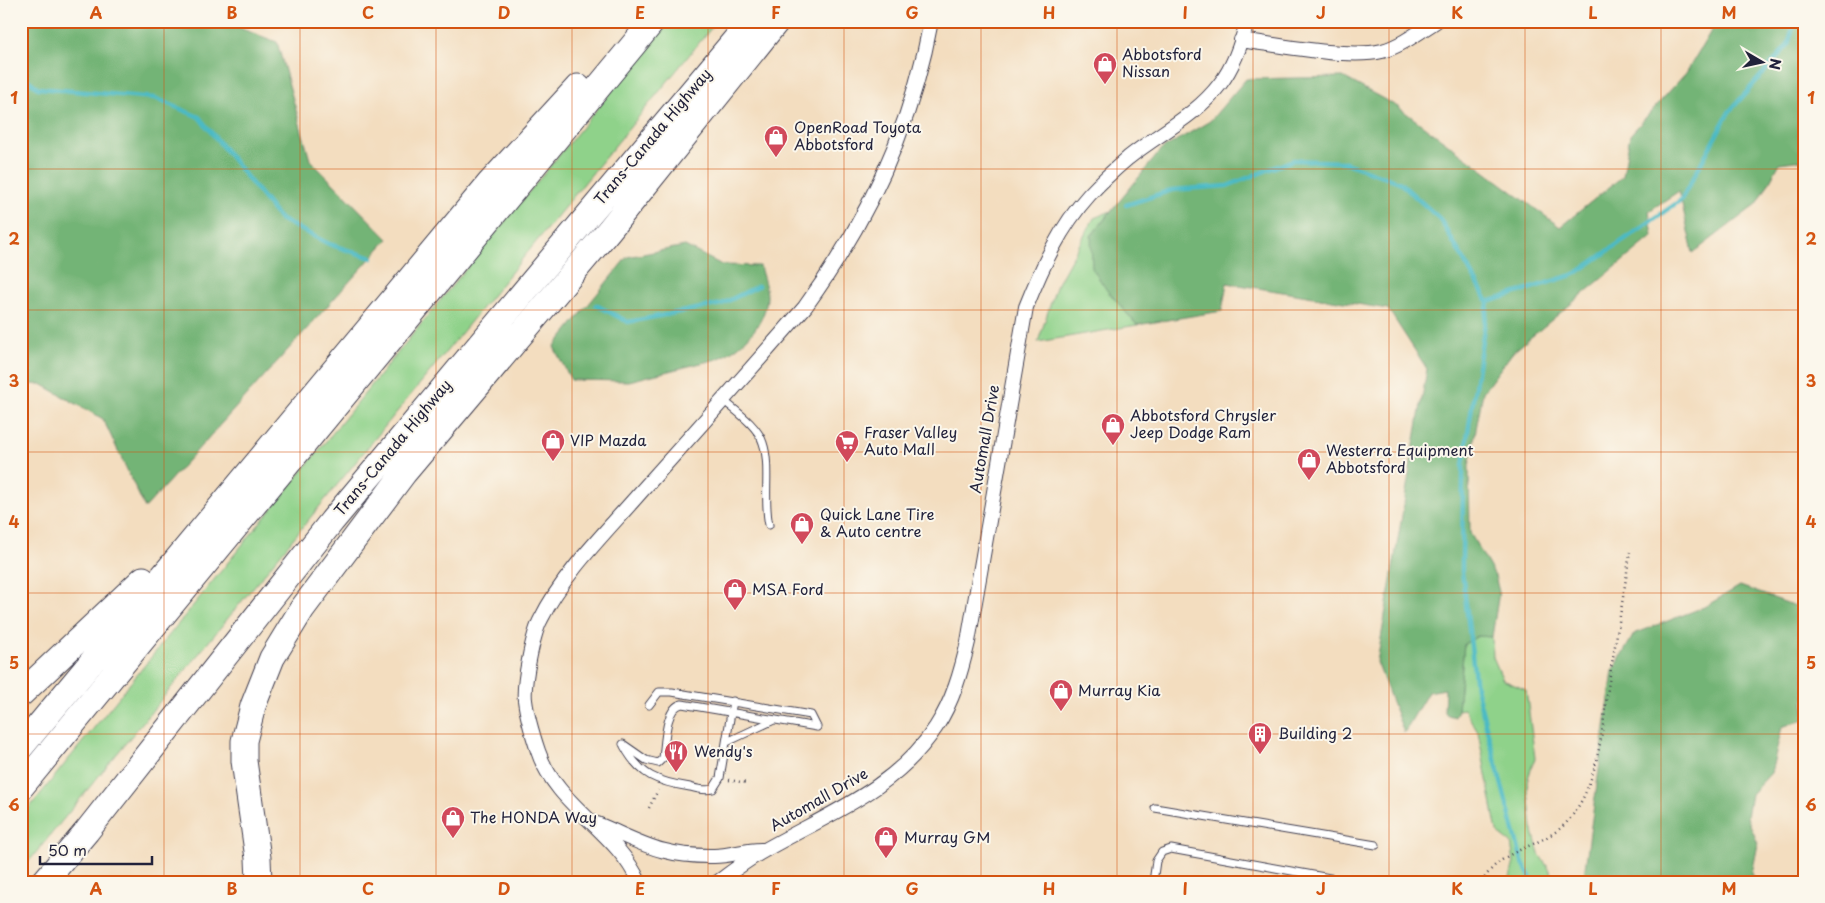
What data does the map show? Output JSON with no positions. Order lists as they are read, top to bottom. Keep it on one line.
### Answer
{"streets":{"highway":["Trans-Canada Highway"],"street":["Automall Drive"]},"places":{"shop":["Abbotsford Nissan","OpenRoad Toyota Abbotsford","Abbotsford Chrysler Jeep Dodge Ram","VIP Mazda","Westerra Equipment Abbotsford","Quick Lane Tire & Auto centre","MSA Ford","Murray Kia","The HONDA Way","Murray GM"],"supermarket":["Fraser Valley Auto Mall"],"building":["Building 2"],"restaurant":["Wendy's"]},"scale_bar":"50 m","north":"right","grid":{"columns":["A","B","C","D","E","F","G","H","I","J","K","L","M"],"rows":["1","2","3","4","5","6"]}}
